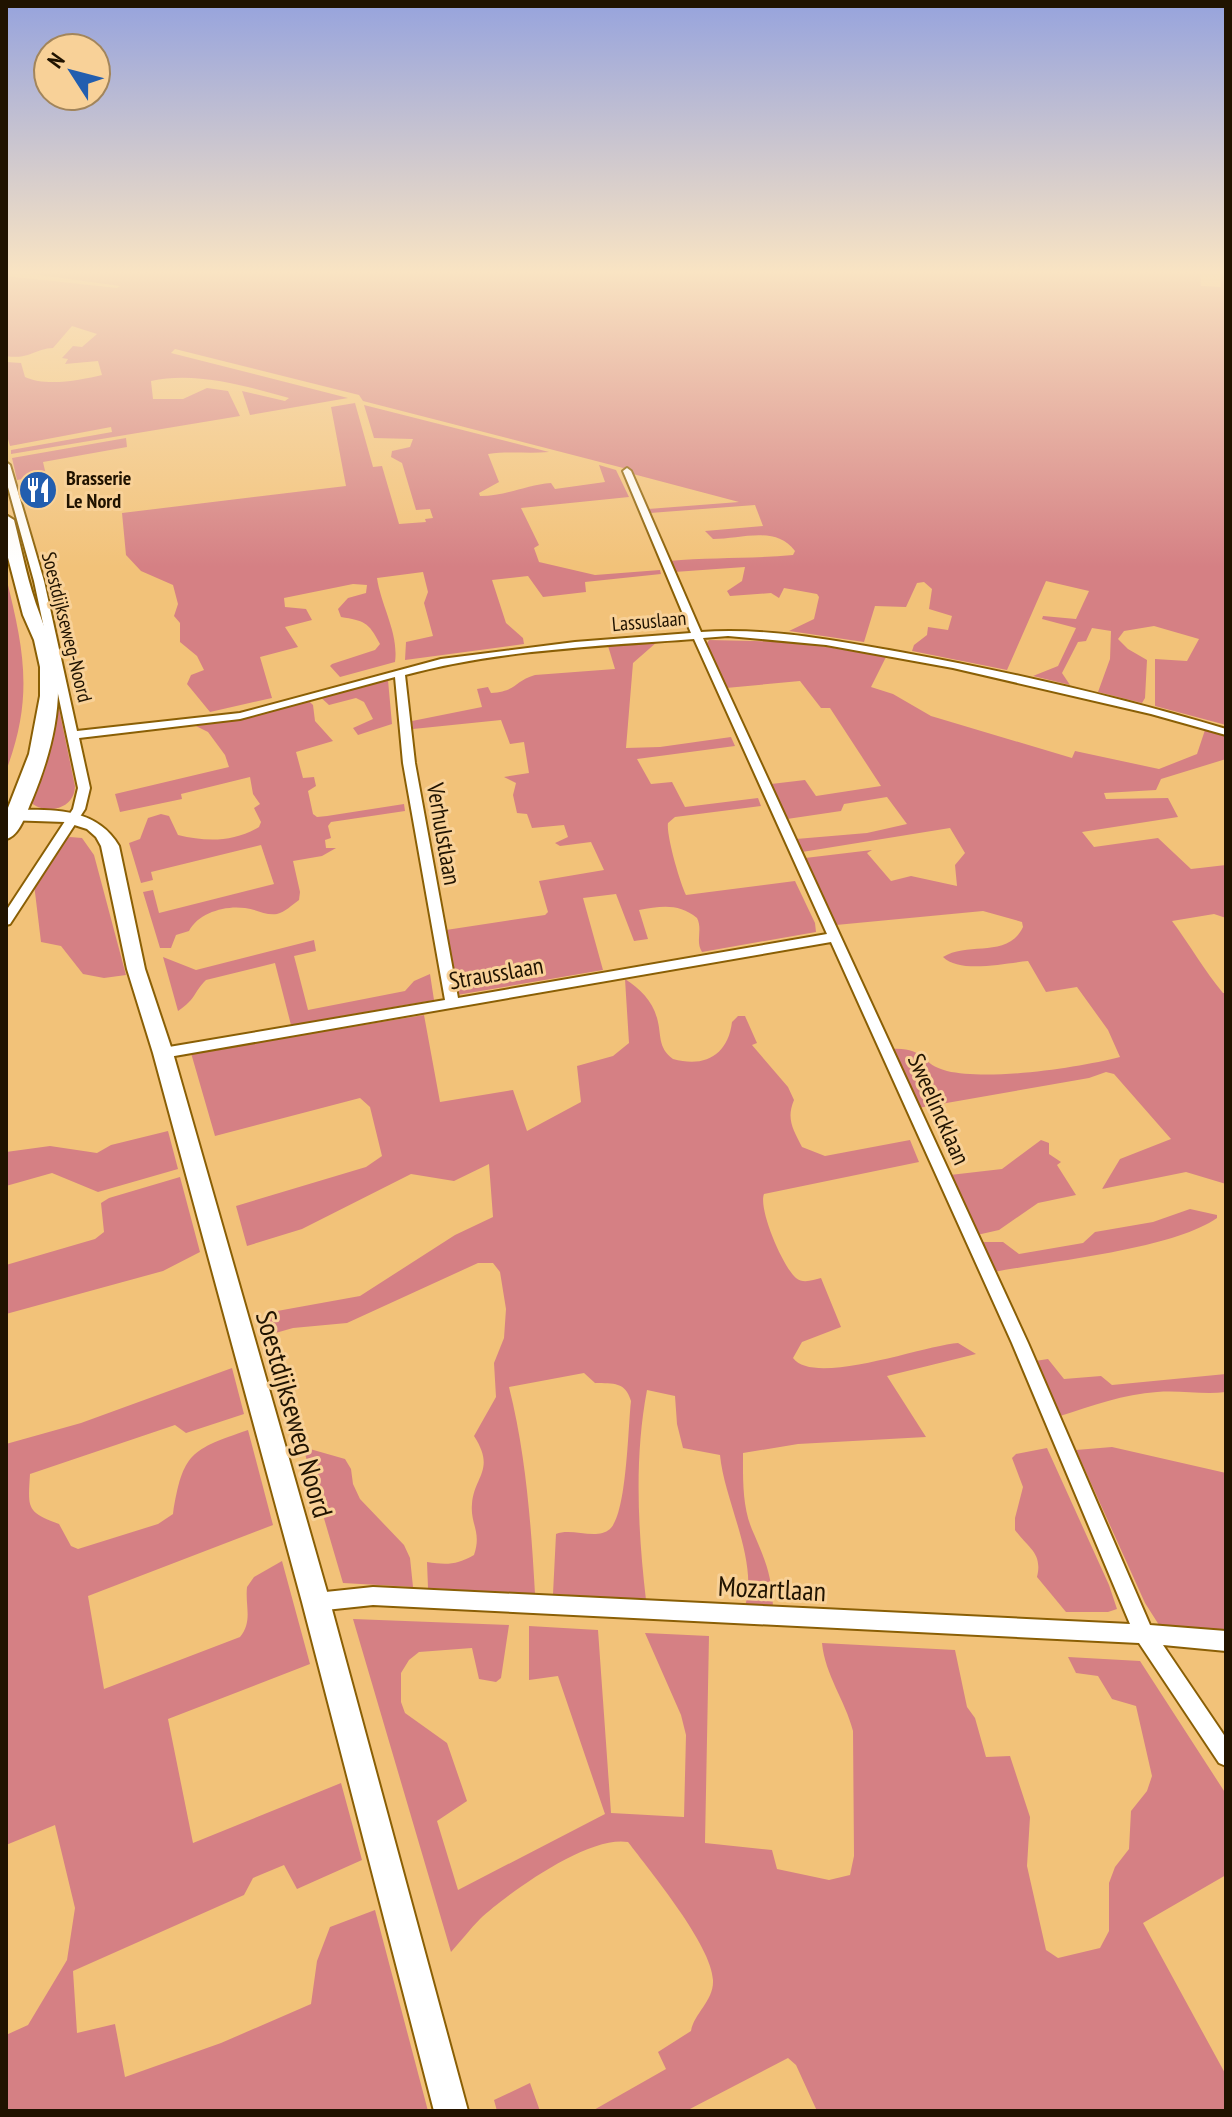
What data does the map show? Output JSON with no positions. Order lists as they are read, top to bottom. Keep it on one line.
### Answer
{"streets":{"main road":["Soestdijkseweg Noord"],"street":["Lassuslaan","Soestdijkseweg-Noord","Verhulstlaan","Strausslaan","Sweelincklaan","Mozartlaan"]},"crossings":[["Lassuslaan","Soestdijkseweg-Noord"],["Lassuslaan","Verhulstlaan"],["Lassuslaan","Sweelincklaan"],["Soestdijkseweg-Noord","Soestdijkseweg Noord"],["Verhulstlaan","Strausslaan"],["Strausslaan","Sweelincklaan"],["Strausslaan","Soestdijkseweg Noord"],["Sweelincklaan","Mozartlaan"],["Soestdijkseweg Noord","Mozartlaan"]],"places":{"restaurant":["Brasserie Le Nord"]},"north":"top left"}
